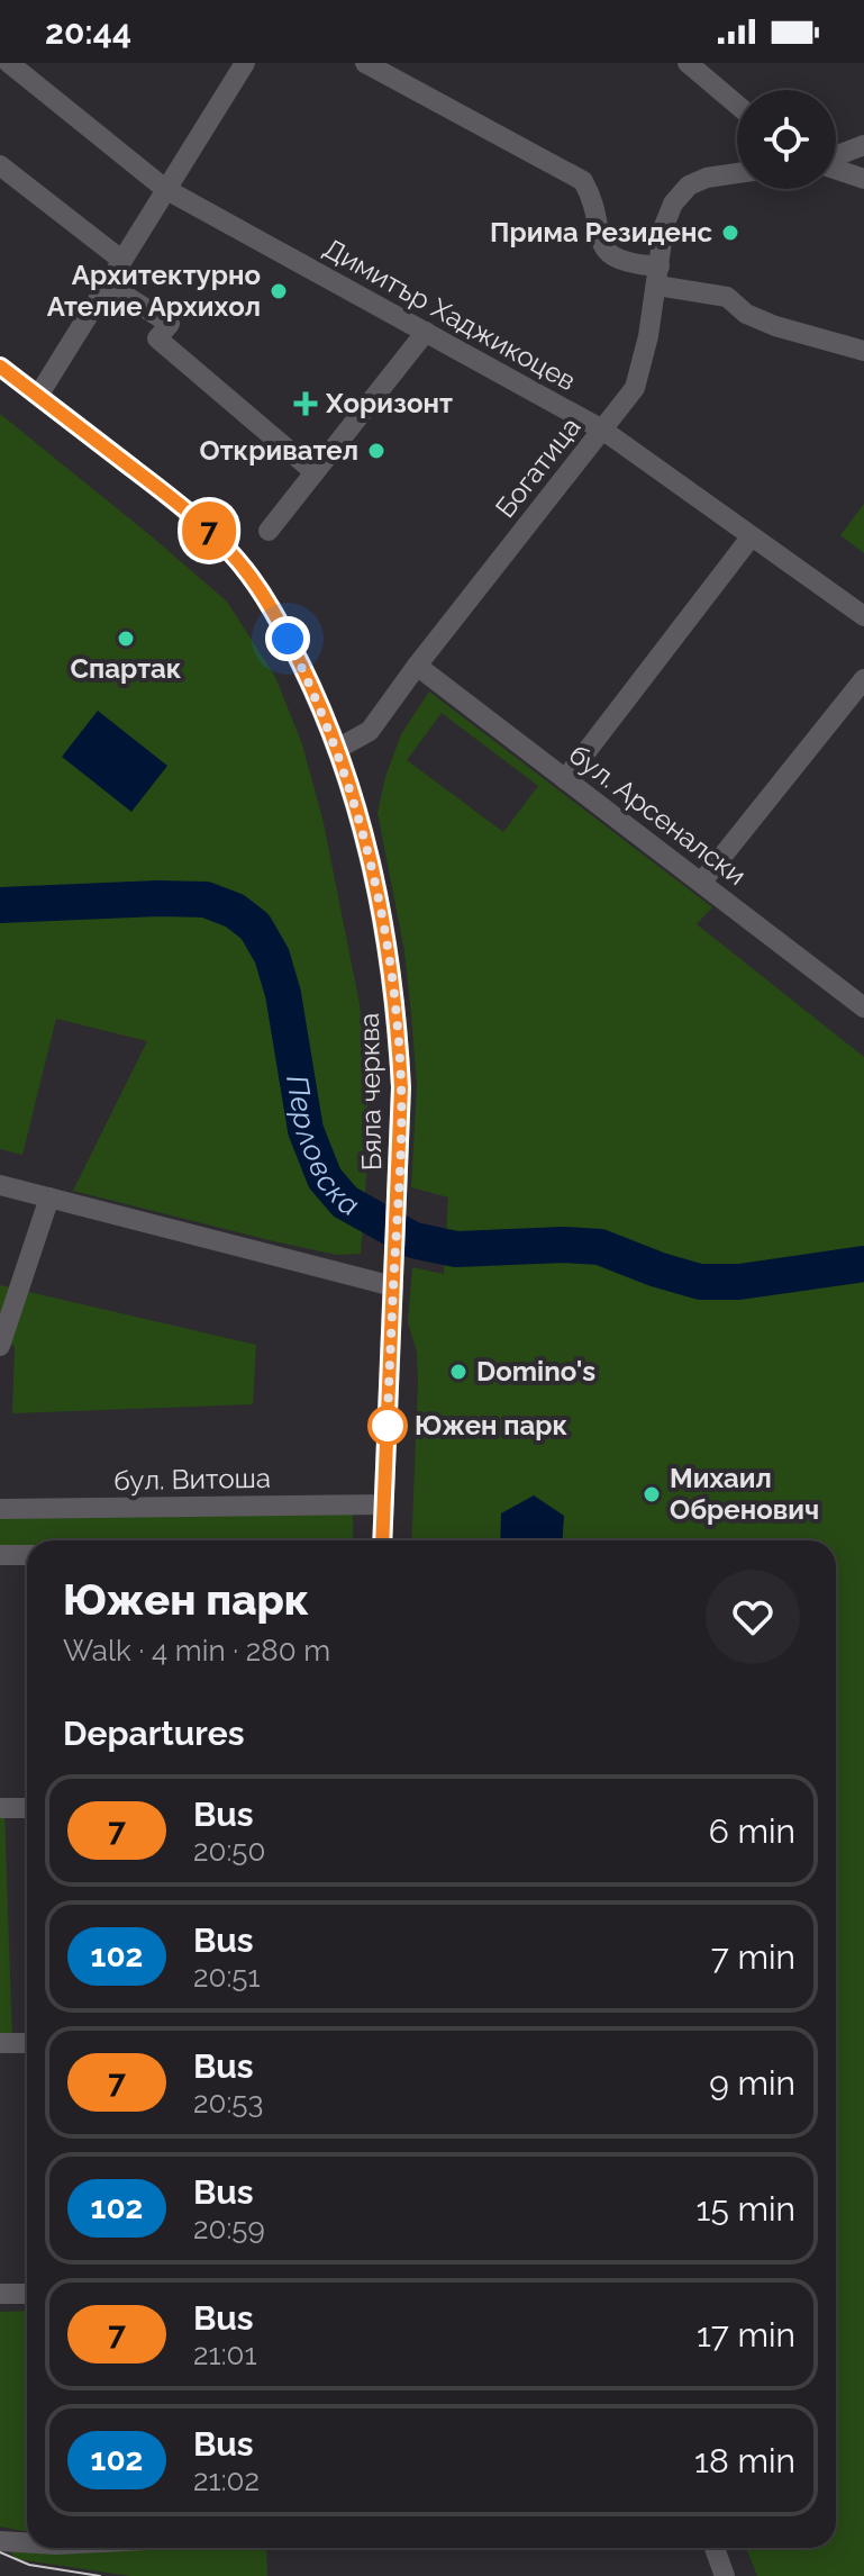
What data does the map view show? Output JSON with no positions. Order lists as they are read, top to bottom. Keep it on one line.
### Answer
{"streets":{"street":["Димитър Хаджикоцев","Богатица","бул. Арсеналски","Бяла черква","бул. Витоша"]},"crossings":[["Димитър Хаджикоцев","Богатица"],["Богатица","бул. Арсеналски"],["Богатица","Бяла черква"],["Бяла черква","бул. Витоша"]],"water":["Перловска"],"places":{"other":["Прима Резиденс","Архитектурно Ателие Архихол","Откривател","Спартак","Domino's","Южен парк","Михаил Обренович"],"health":["Хоризонт"]},"lines":["bus line 7"],"page":{"status":"20:44","on_map":"7","heading":[["Южен парк","Walk · 4 min · 280 m"],"Departures"],"list":[{"mark":"7","name":"Bus","note":"20:50","value":"6 min"},{"mark":"102","name":"Bus","note":"20:51","value":"7 min"},{"mark":"7","name":"Bus","note":"20:53","value":"9 min"},{"mark":"102","name":"Bus","note":"20:59","value":"15 min"},{"mark":"7","name":"Bus","note":"21:01","value":"17 min"},{"mark":"102","name":"Bus","note":"21:02","value":"18 min"}]}}
